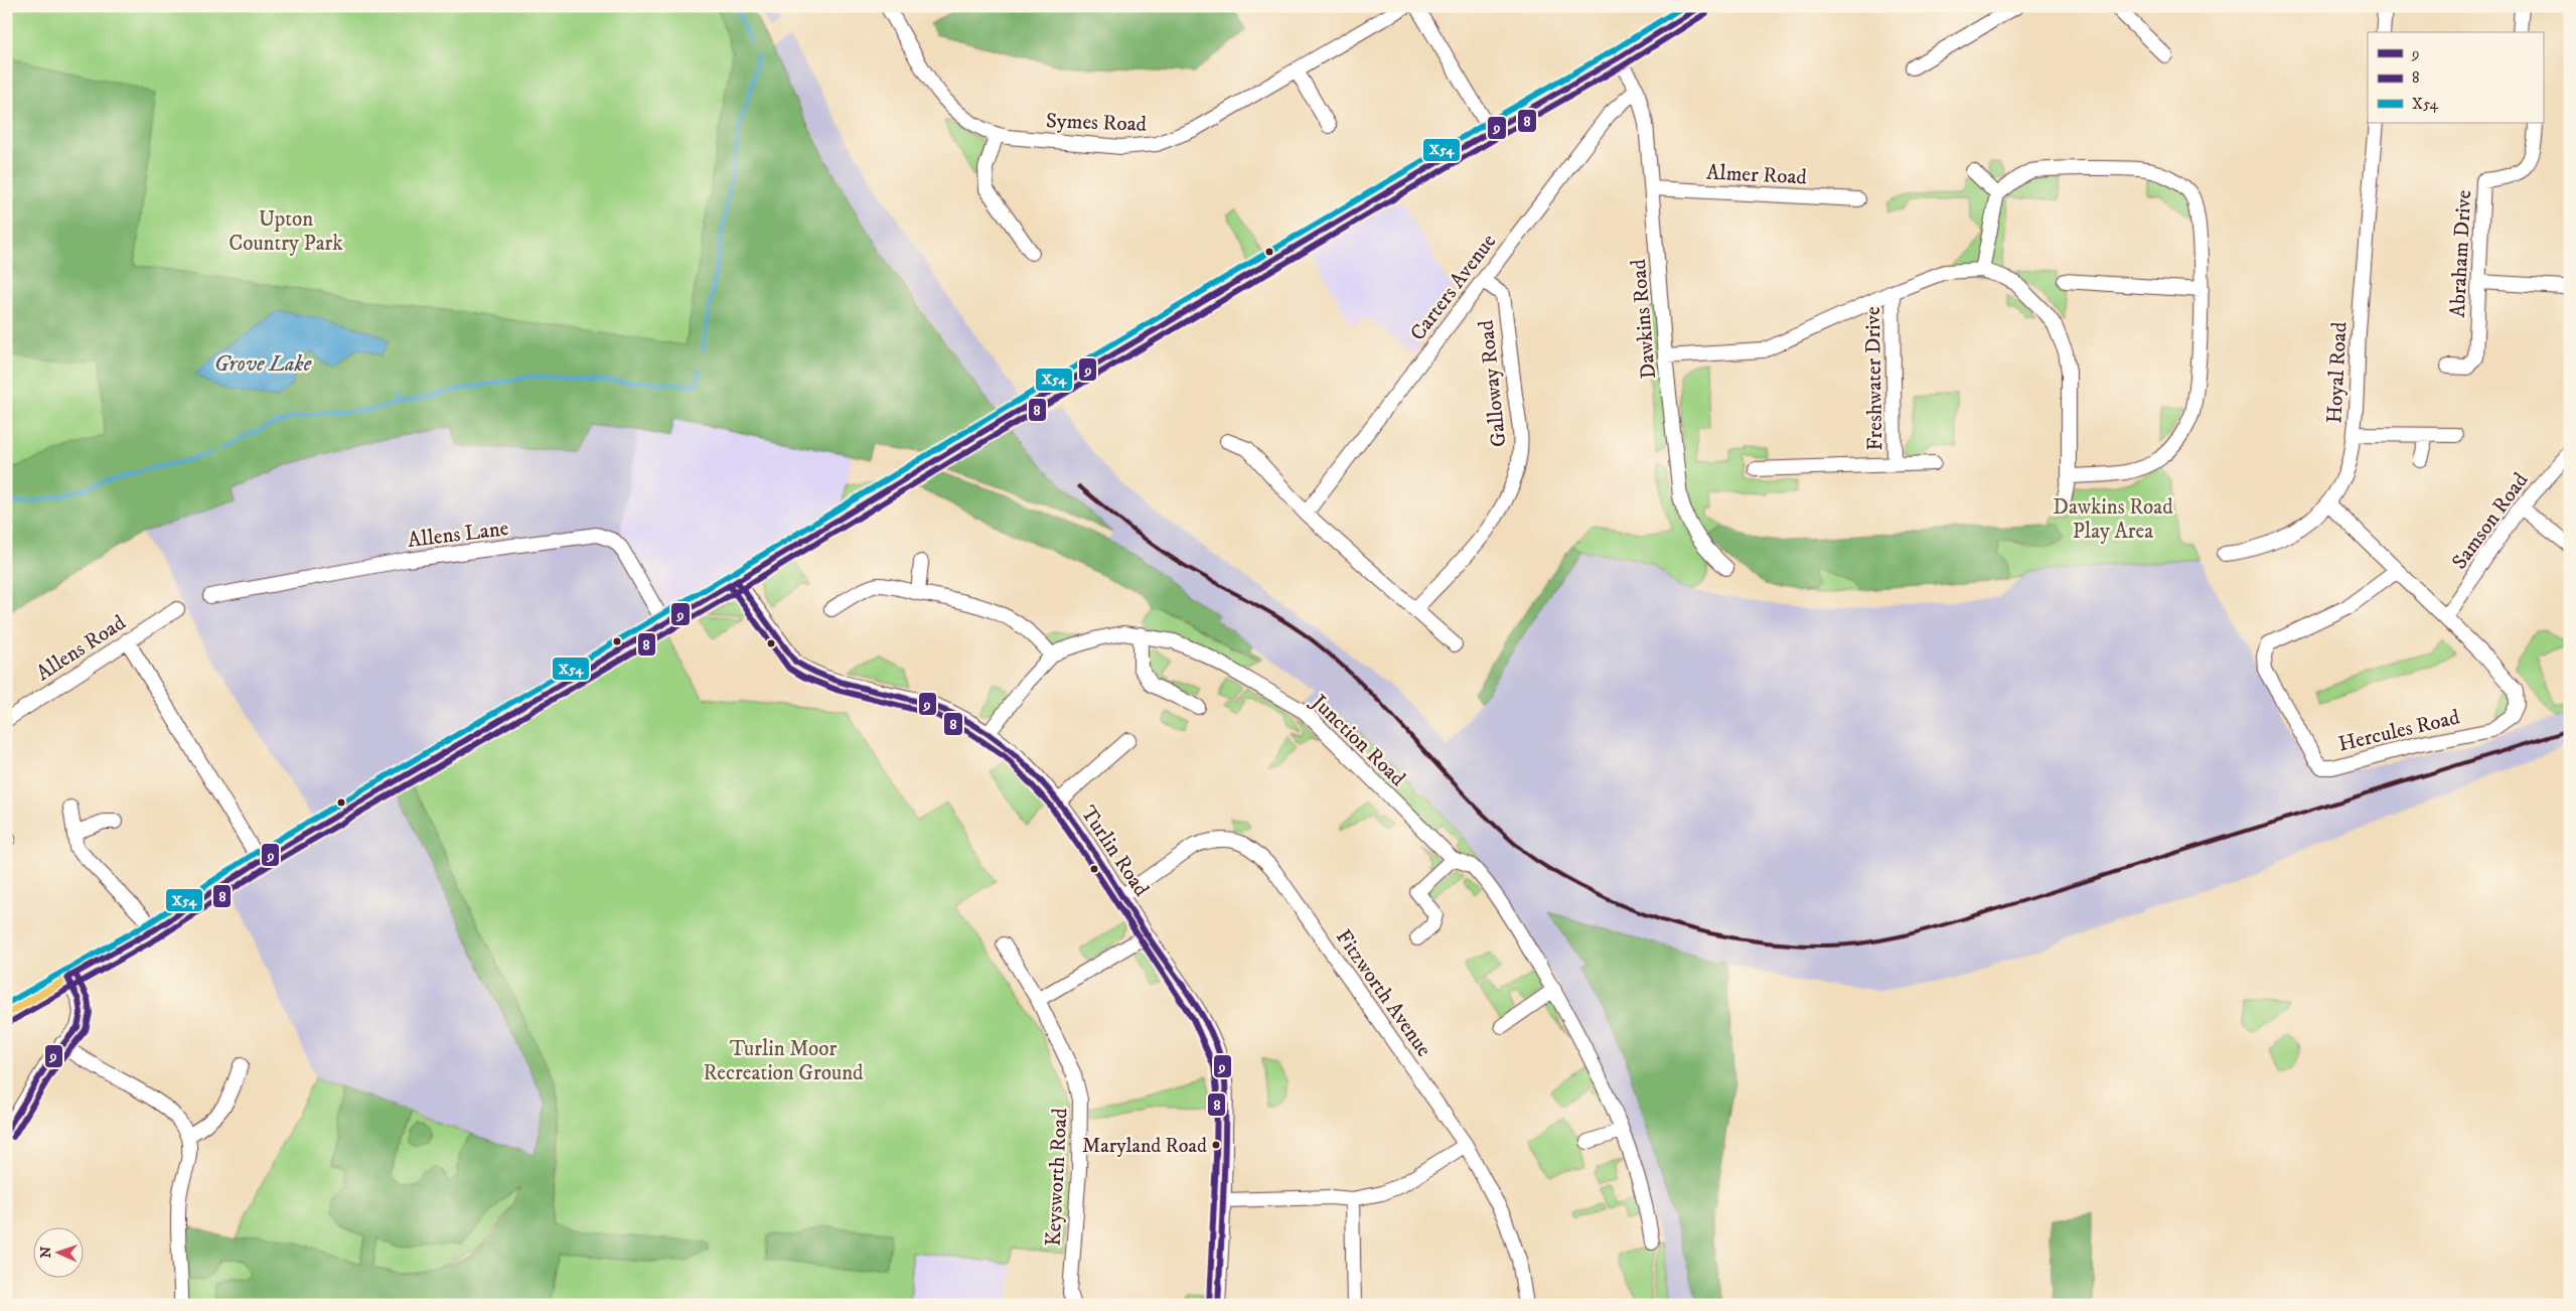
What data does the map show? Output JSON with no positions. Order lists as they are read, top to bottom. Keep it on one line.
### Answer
{"streets":{"street":["Symes Road","Almer Road","Abraham Drive","Carters Avenue","Dawkins Road","Hoyal Road","Freshwater Drive","Galloway Road","Samson Road","Allens Lane","Allens Road","Hercules Road","Junction Road","Turlin Road","Fitzworth Avenue","Keysworth Road"]},"crossings":[["Almer Road","Dawkins Road"],["Carters Avenue","Dawkins Road"],["Carters Avenue","Galloway Road"],["Dawkins Road","Freshwater Drive"],["Hoyal Road","Hercules Road"],["Samson Road","Hercules Road"],["Junction Road","Turlin Road"],["Turlin Road","Fitzworth Avenue"]],"water":["Grove Lake"],"parks":["Upton Country Park","Dawkins Road Play Area","Turlin Moor Recreation Ground"],"places":["Maryland Road"],"lines":["transit line 9","transit line X54","transit line 8"],"legend":["9","8","X54"],"north":"left"}
